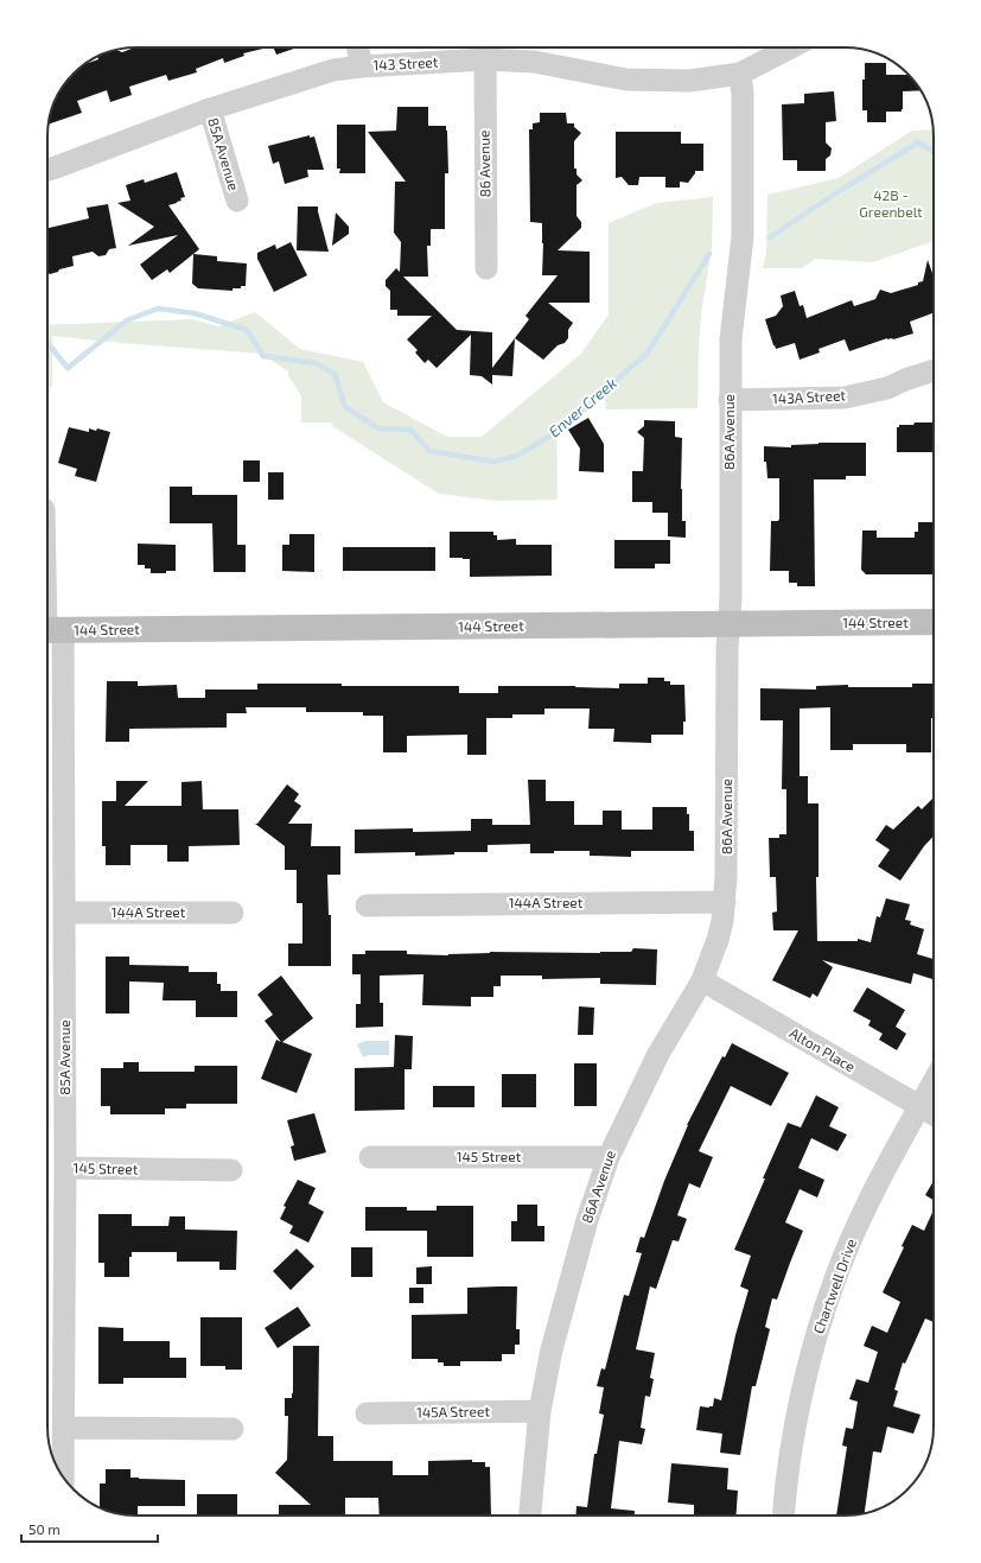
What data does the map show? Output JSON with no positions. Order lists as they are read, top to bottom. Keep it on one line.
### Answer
{"streets":{"main road":["144 Street"],"street":["143 Street","85A Avenue","86 Avenue","143A Street","86A Avenue","144A Street","Alton Place","145 Street","Chartwell Drive","145A Street"]},"crossings":[["143 Street","85A Avenue"],["143 Street","86 Avenue"],["143 Street","86A Avenue"],["85A Avenue","144 Street"],["85A Avenue","144A Street"],["85A Avenue","145 Street"],["143A Street","86A Avenue"],["86A Avenue","144 Street"],["86A Avenue","144A Street"],["86A Avenue","Alton Place"],["86A Avenue","145 Street"],["86A Avenue","145A Street"],["Alton Place","Chartwell Drive"]],"water":["Enver Creek"],"parks":["42B - Greenbelt"],"scale_bar":"50 m"}
